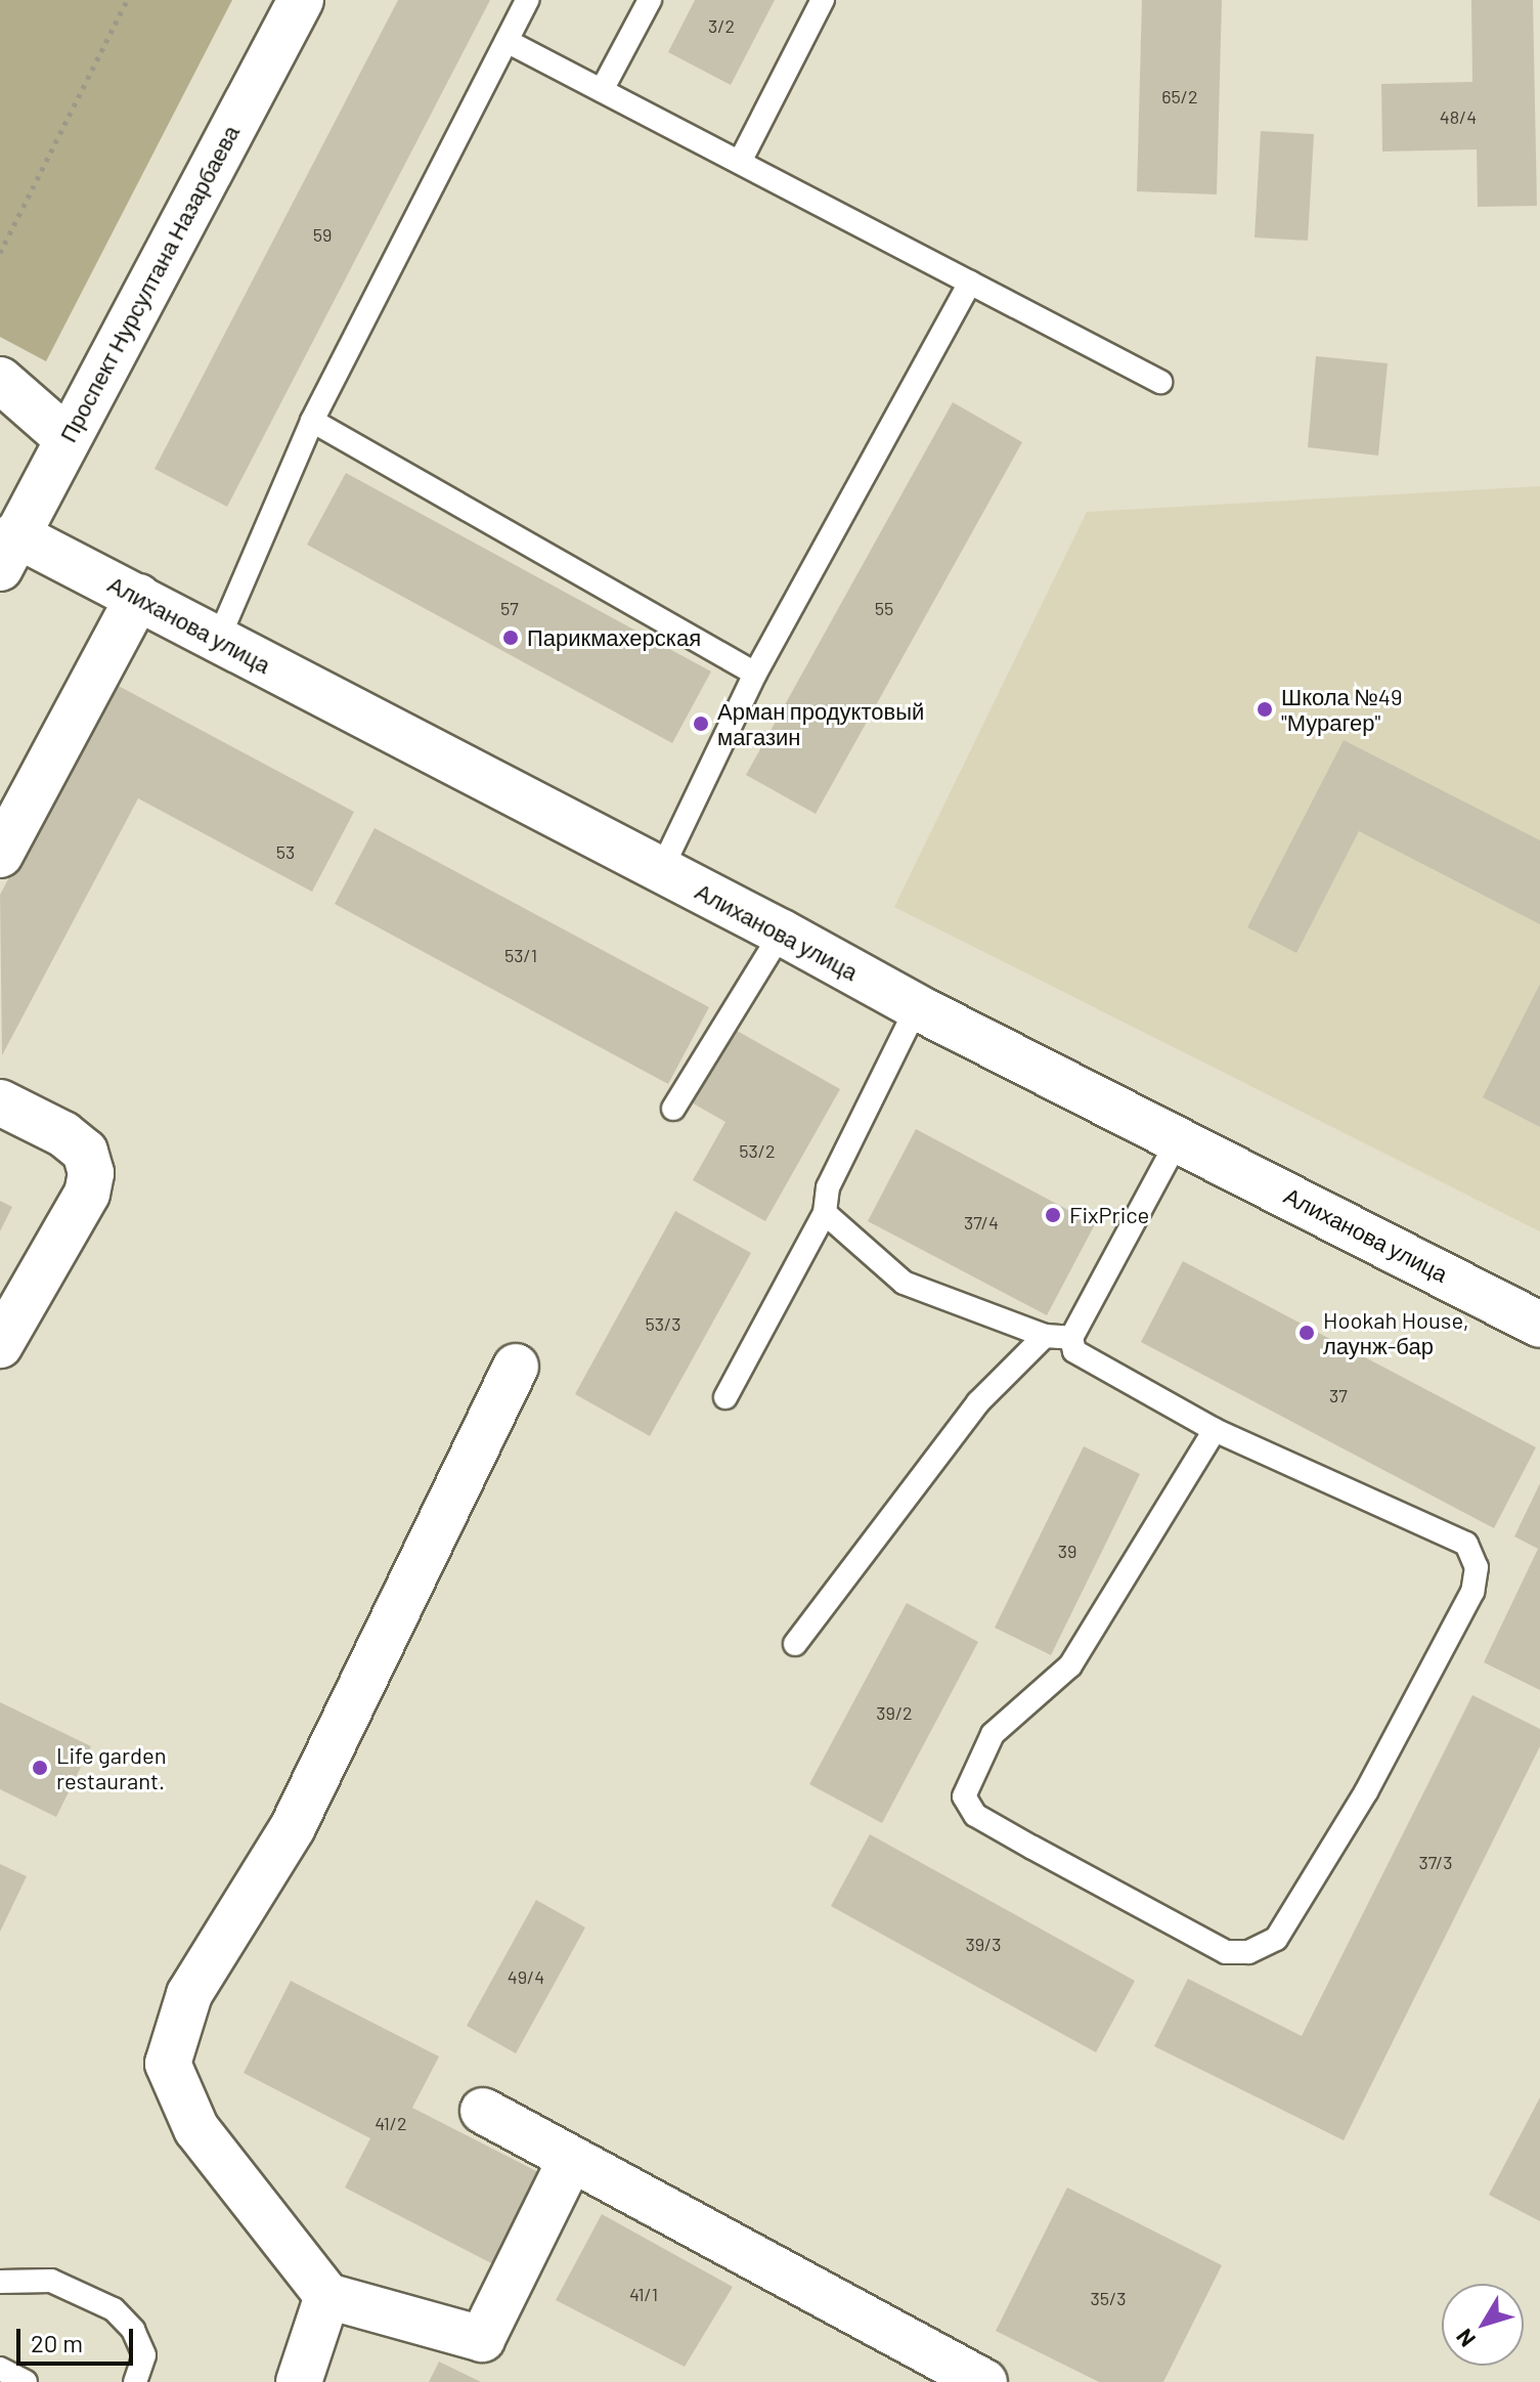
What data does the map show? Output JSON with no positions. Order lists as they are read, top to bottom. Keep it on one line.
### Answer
{"streets":{"street":["Проспект Нурсултана Назарбаева","Алиханова улица"]},"crossings":[["Проспект Нурсултана Назарбаева","Алиханова улица"]],"places":["Парикмахерская","Школа №49 \"Мурагер\"","Арман продуктовый магазин","FixPrice","Hookah House, лаунж-бар","Life garden restaurant."],"house_numbers":["3/2","65/2","48/4","59","57","55","53","53/1","53/2","37/4","53/3","37","39","39/2","37/3","39/3","49/4","41/2","41/1","35/3"],"scale_bar":"20 m","north":"bottom left"}
